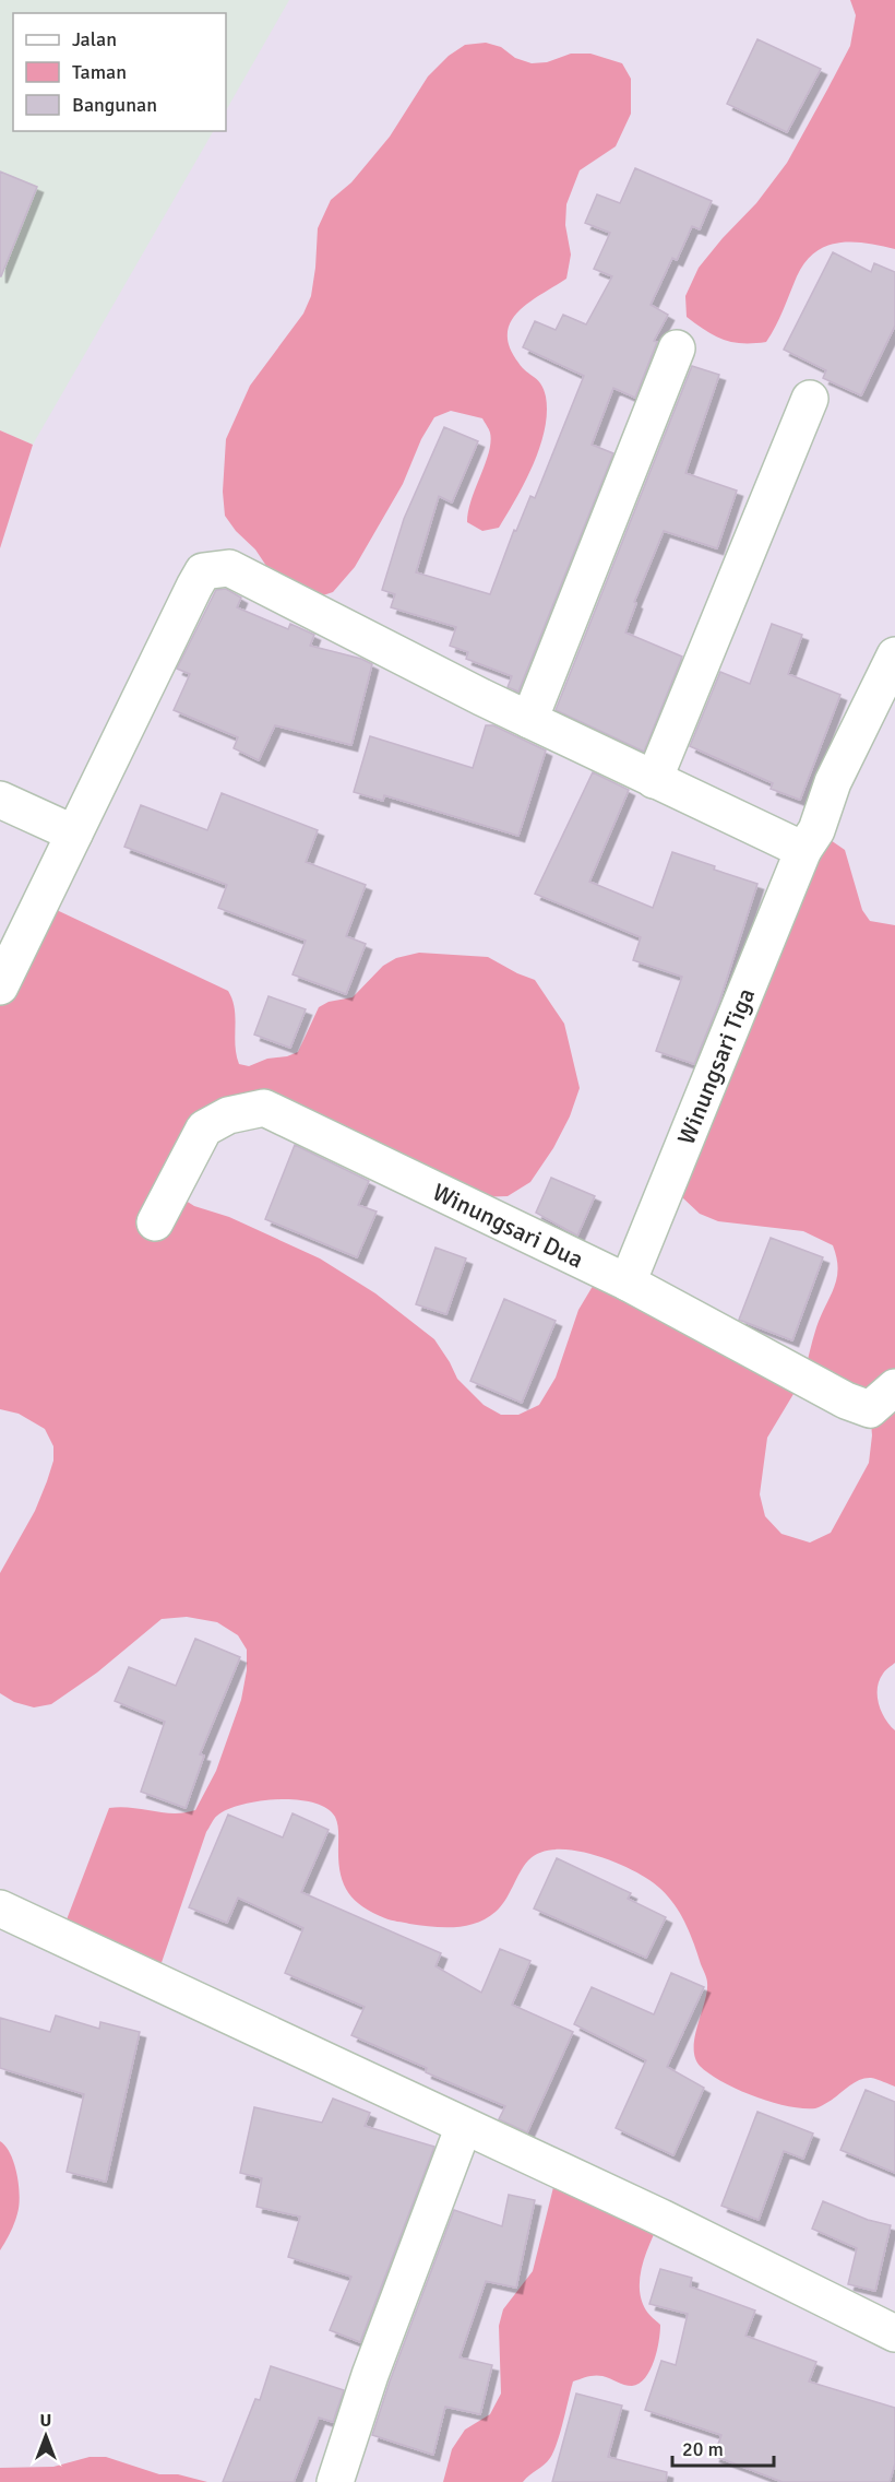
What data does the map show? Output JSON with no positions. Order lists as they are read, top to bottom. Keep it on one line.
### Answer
{"streets":{"street":["Winungsari Tiga","Winungsari Dua"]},"crossings":[["Winungsari Tiga","Winungsari Dua"]],"legend":["Jalan","Taman","Bangunan"],"scale_bar":"20 m","north":"top"}
